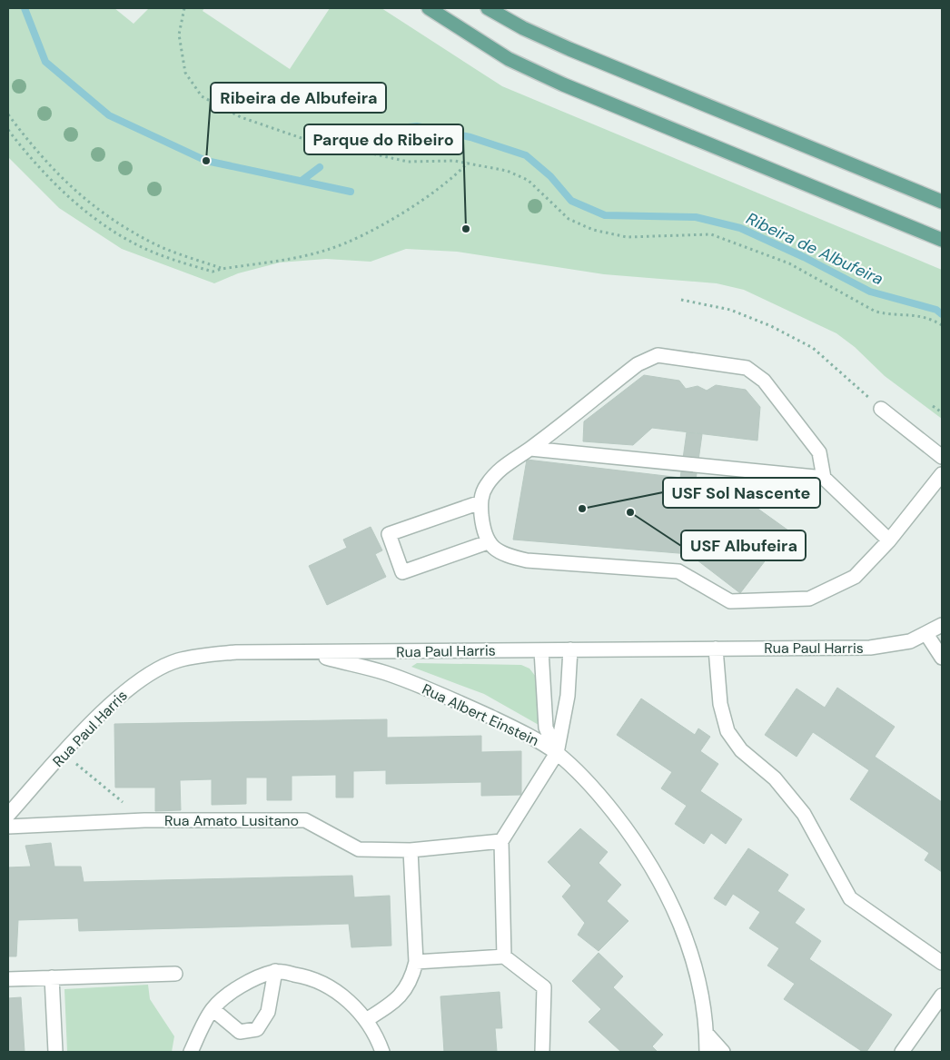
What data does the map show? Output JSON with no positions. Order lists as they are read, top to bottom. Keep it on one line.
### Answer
{"streets":{"street":["Rua Paul Harris","Rua Albert Einstein","Rua Amato Lusitano"]},"crossings":[["Rua Paul Harris","Rua Albert Einstein"]],"water":["Ribeira de Albufeira"],"places":["Ribeira de Albufeira","Parque do Ribeiro","USF Sol Nascente","USF Albufeira"]}
